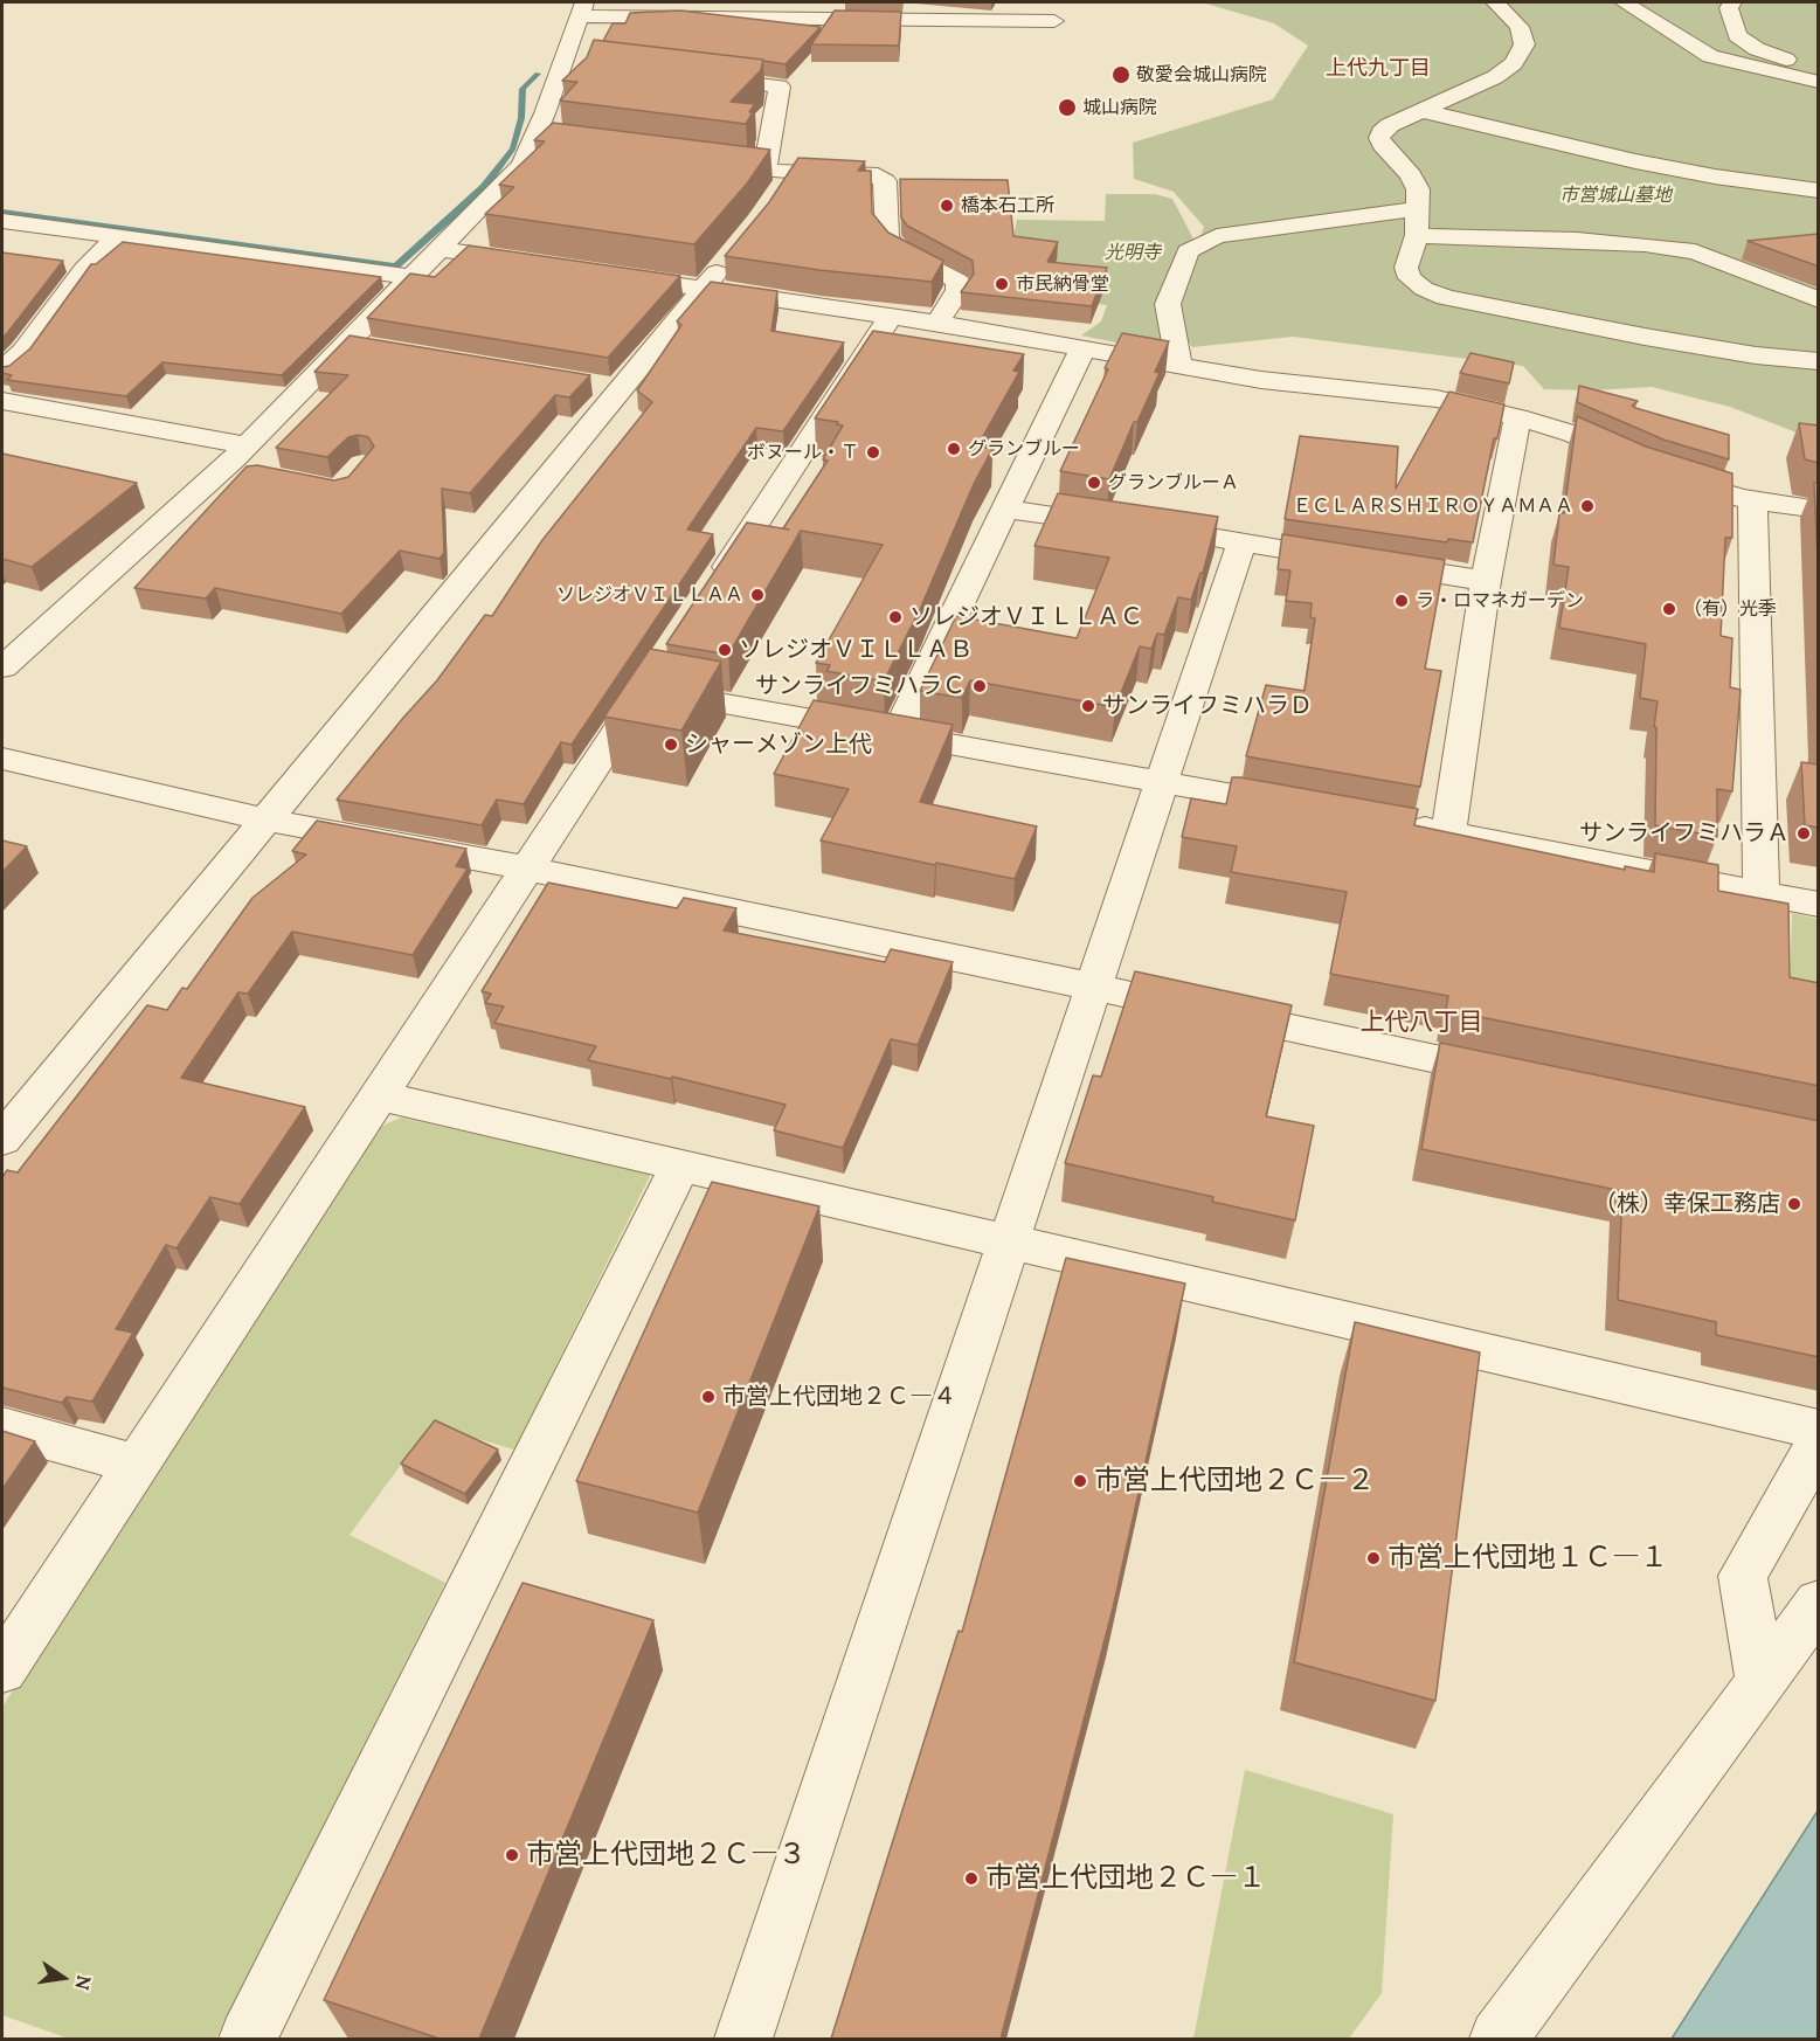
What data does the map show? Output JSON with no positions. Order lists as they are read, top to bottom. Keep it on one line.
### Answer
{"districts":["上代九丁目","上代八丁目"],"parks":["市営城山墓地","光明寺"],"places":["敬愛会城山病院","城山病院","橋本石工所","市民納骨堂","グランブルー","ボヌール・Ｔ","グランブルーＡ","ＥＣＬＡＲＳＨＩＲＯＹＡＭＡＡ","ソレジオＶＩＬＬＡＡ","ラ・ロマネガーデン","（有）光季","ソレジオＶＩＬＬＡＣ","ソレジオＶＩＬＬＡＢ","サンライフミハラＣ","サンライフミハラＤ","シャーメゾン上代","サンライフミハラＡ","（株）幸保工務店","市営上代団地２Ｃ―４","市営上代団地２Ｃ―２","市営上代団地１Ｃ―１","市営上代団地２Ｃ―３","市営上代団地２Ｃ―１"],"north":"right"}
